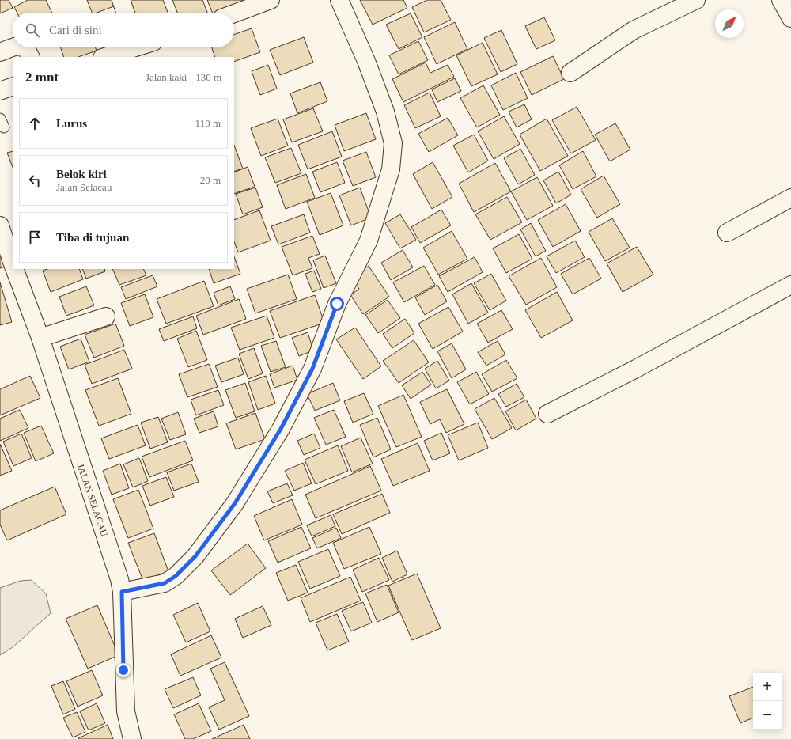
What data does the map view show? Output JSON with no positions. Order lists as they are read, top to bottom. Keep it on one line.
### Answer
{"streets":{"street":["JALAN SELACAU"]},"north":"top right","page":{"search":"Cari di sini","heading":["2 mnt","Jalan kaki · 130 m"],"list":[["Lurus","110 m"],["Belok kiri","Jalan Selacau","20 m"],"Tiba di tujuan"],"map_buttons":["+","−"]}}
